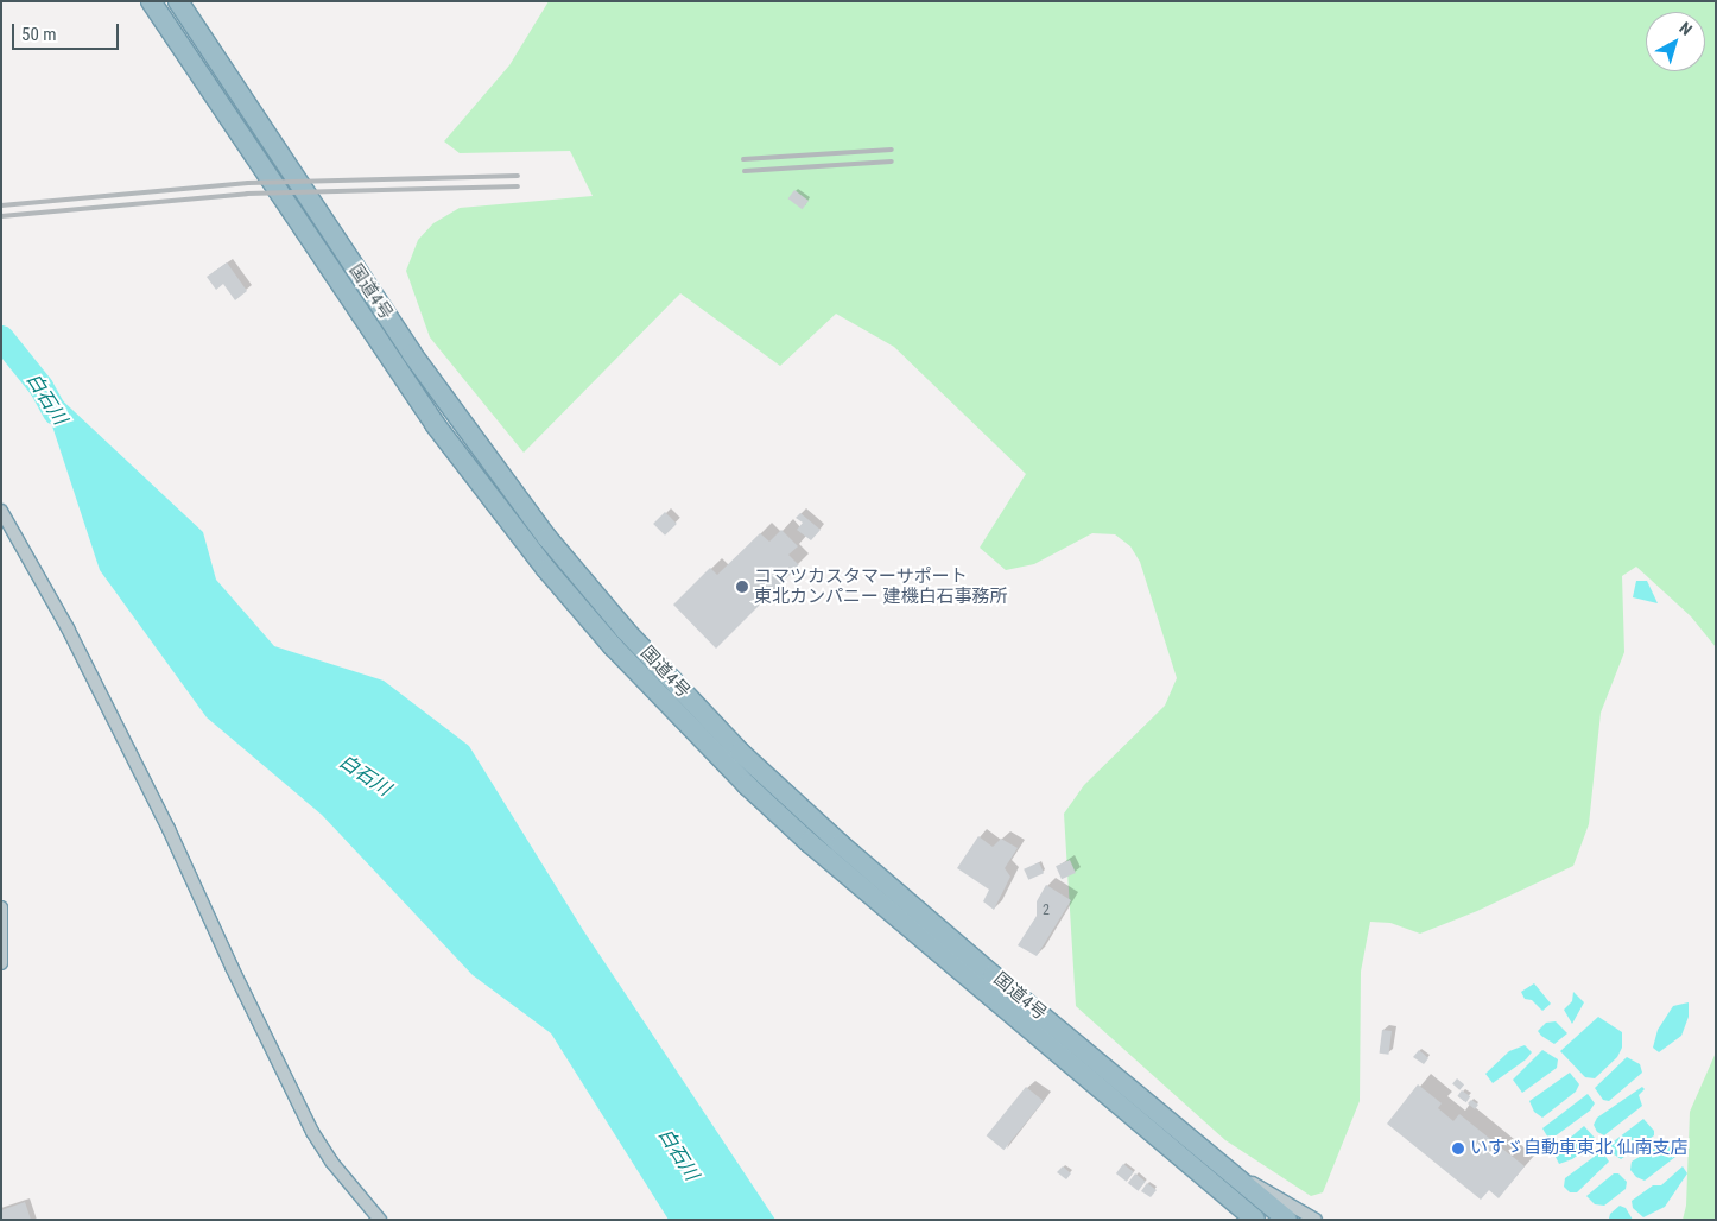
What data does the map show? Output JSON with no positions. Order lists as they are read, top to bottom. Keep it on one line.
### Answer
{"streets":{"highway":["国道4号"]},"water":["白石川"],"places":["コマツカスタマーサポート 東北カンパニー 建機白石事務所","いすゞ自動車東北 仙南支店"],"house_numbers":["2"],"scale_bar":"50 m","north":"top right"}
